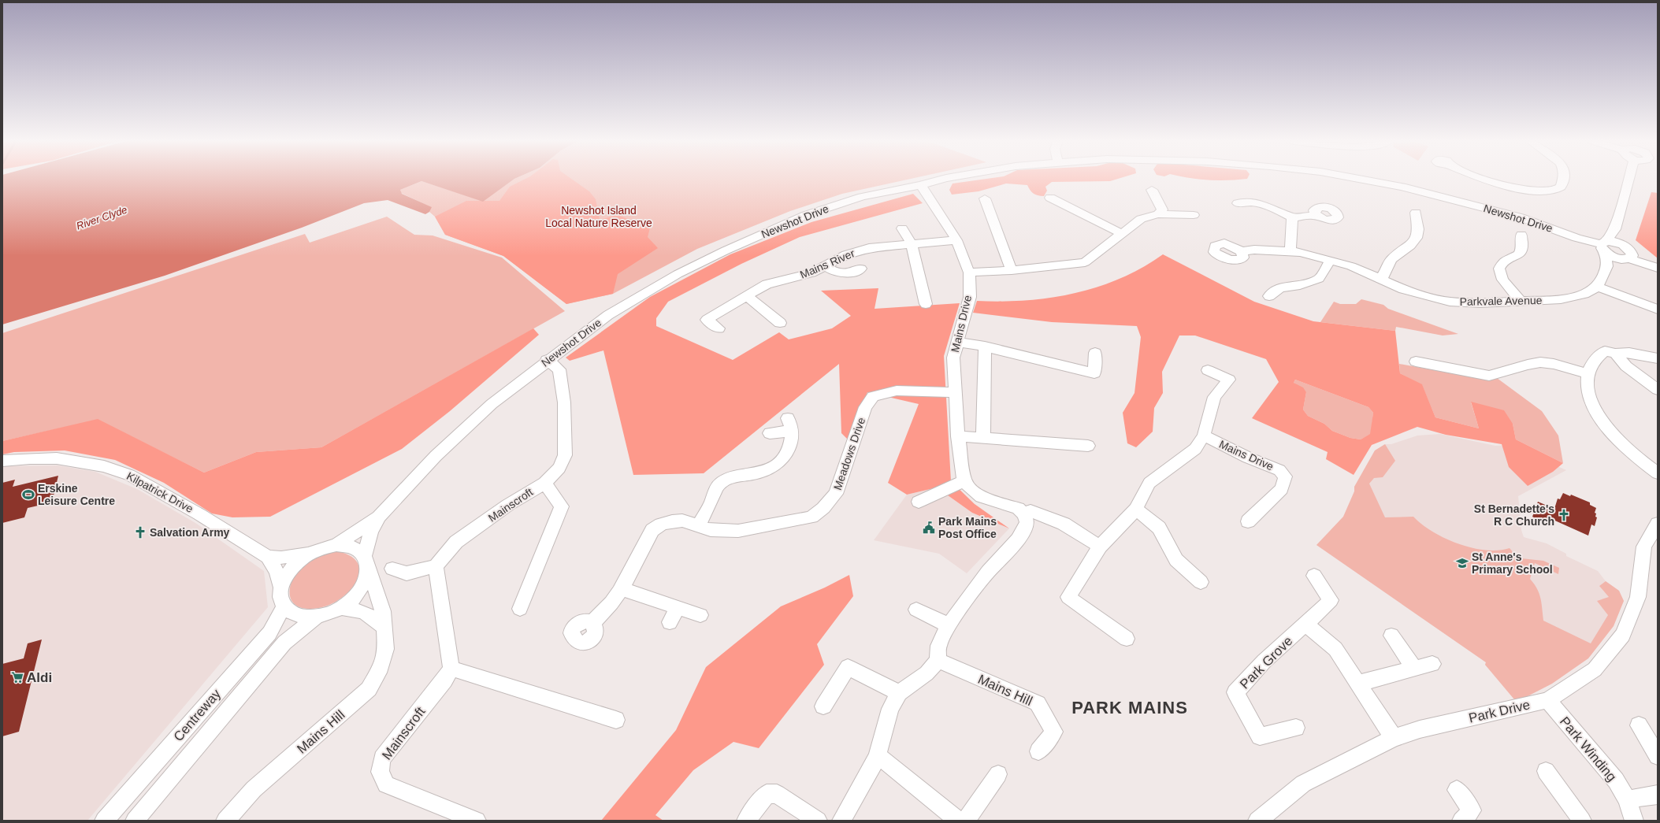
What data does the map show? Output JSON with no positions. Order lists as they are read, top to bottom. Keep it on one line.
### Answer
{"streets":{"street":["Newshot Drive","Mains River","Parkvale Avenue","Mains Drive","Meadows Drive","Kilpatrick Drive","Mainscroft","Park Grove","Mains Hill","Park Drive","Centreway","Park Winding"]},"crossings":[["Newshot Drive","Parkvale Avenue"],["Newshot Drive","Mains Drive"],["Newshot Drive","Kilpatrick Drive"],["Newshot Drive","Mainscroft"],["Newshot Drive","Mains Hill"],["Newshot Drive","Centreway"],["Mains River","Mains Drive"],["Mains Drive","Meadows Drive"],["Kilpatrick Drive","Mains Hill"],["Kilpatrick Drive","Centreway"],["Mains Hill","Centreway"],["Park Drive","Park Winding"]],"districts":["PARK MAINS"],"water":["River Clyde"],"parks":["Newshot Island Local Nature Reserve"],"places":{"sports":["Erskine Leisure Centre"],"church":["St Bernadette's R C Church","Salvation Army"],"public building":["Park Mains Post Office"],"school or university":["St Anne's Primary School"],"supermarket":["Aldi"]}}
